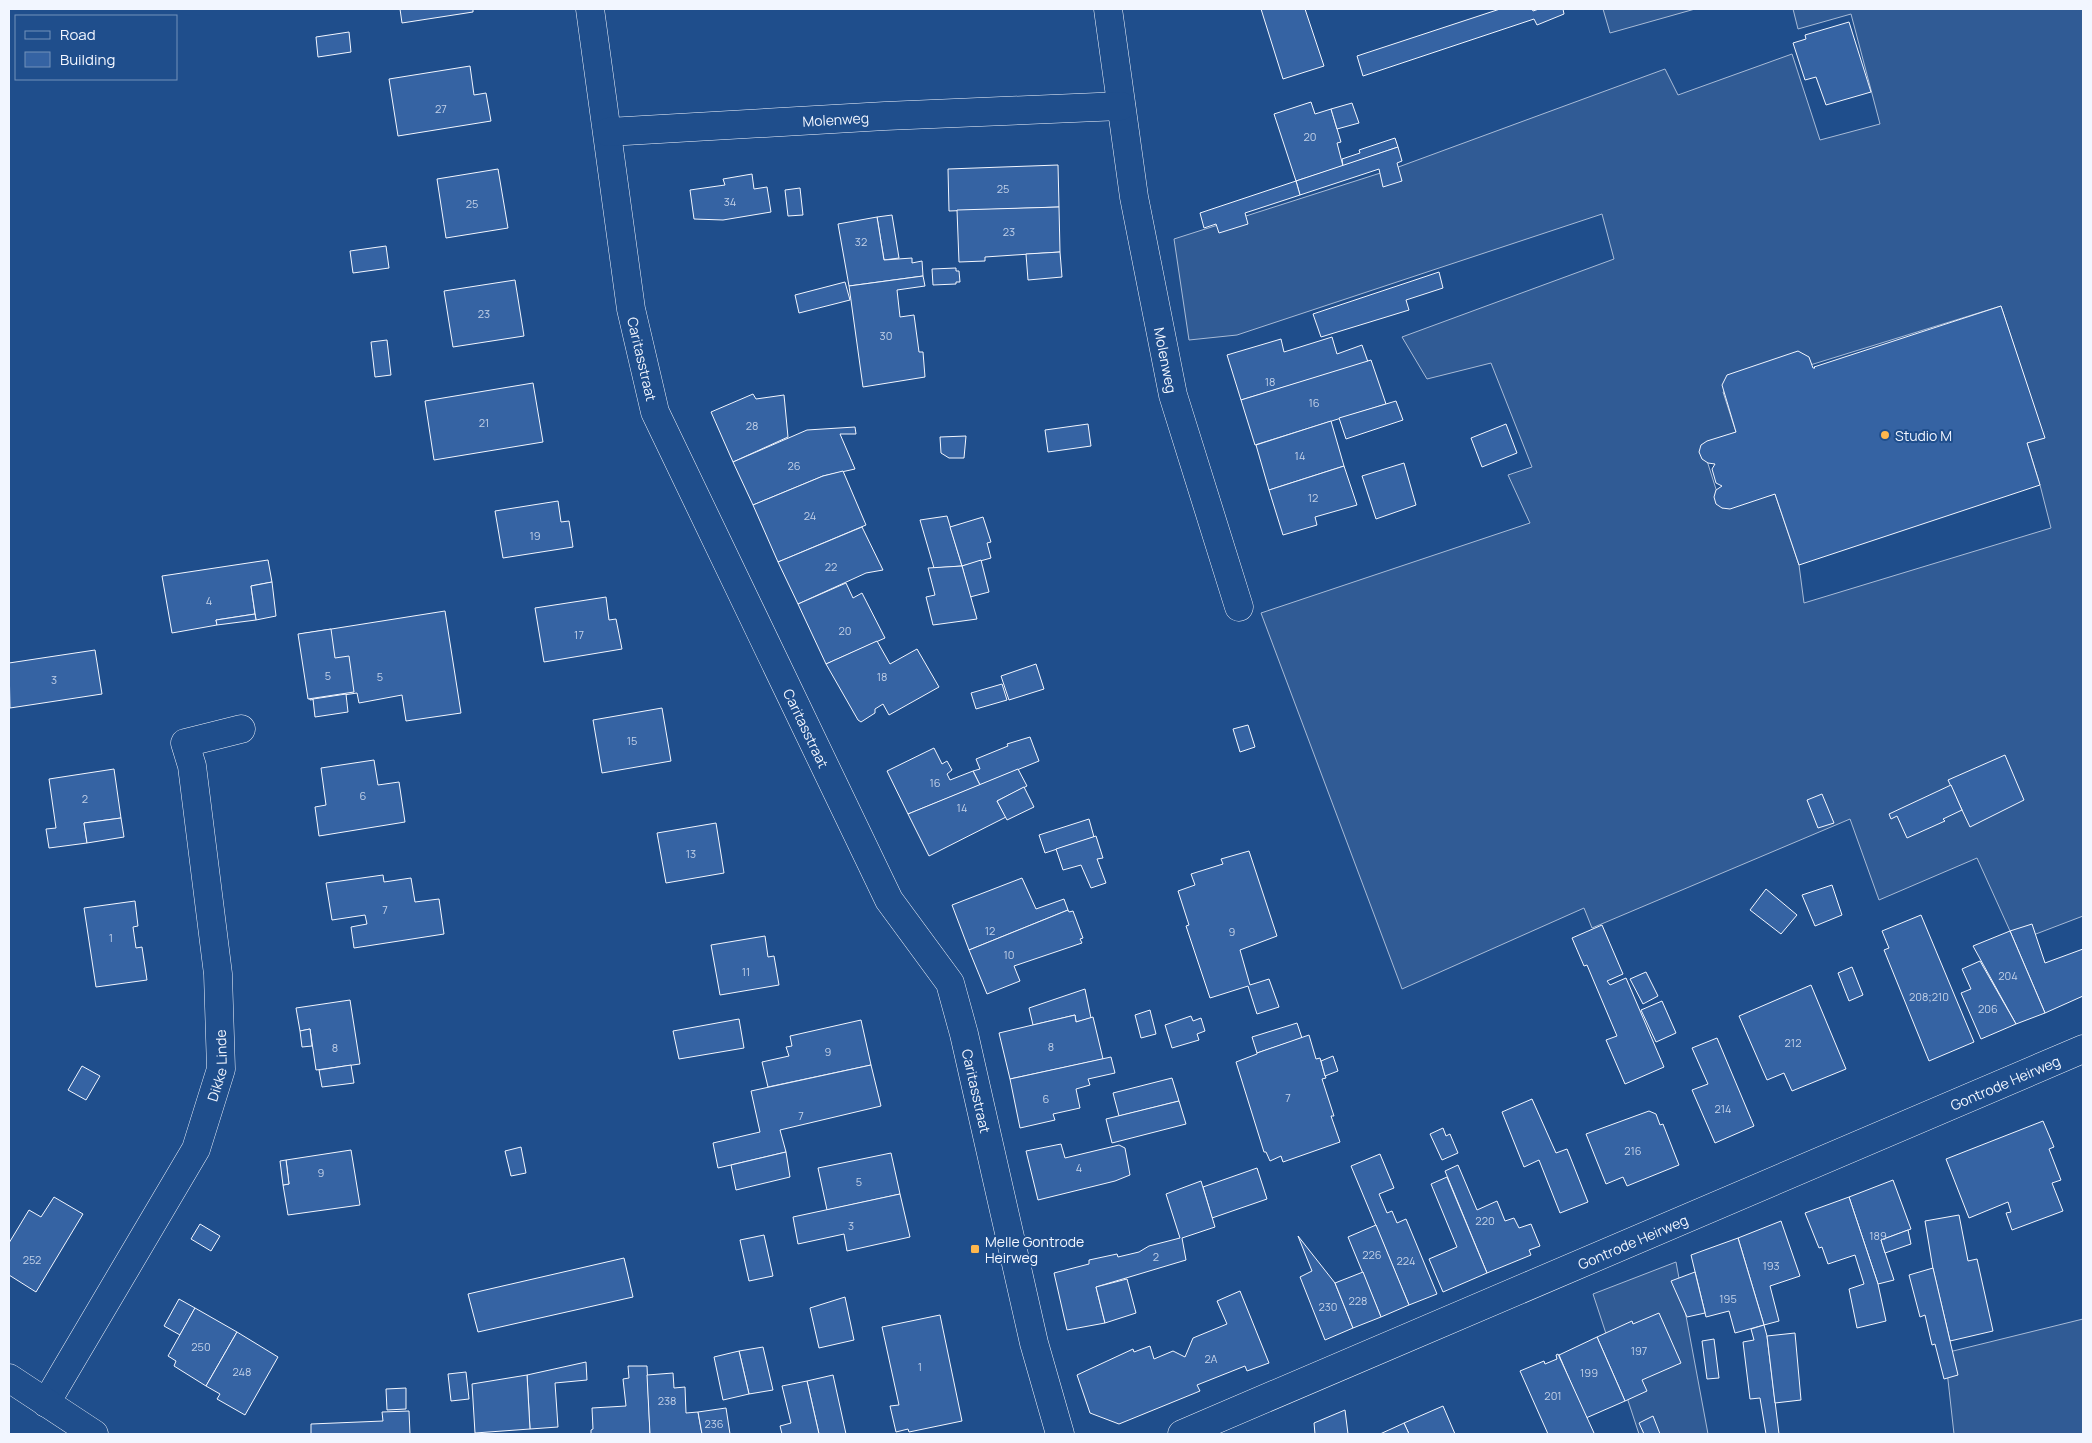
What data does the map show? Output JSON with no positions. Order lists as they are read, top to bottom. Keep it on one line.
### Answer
{"streets":{"street":["Molenweg","Caritasstraat","Dikke Linde","Gontrode Heirweg"]},"crossings":[["Molenweg","Caritasstraat"]],"places":{"other":["Studio M"],"transit":["Melle Gontrode Heirweg"]},"house_numbers":["27","20","25","34","25","23","32","23","30","18","16","21","28","14","26","12","24","19","22","4","20","17","5","5","18","3","15","16","6","2","14","13","7","12","9","1","10","11","204","208;210","206","212","8","8","9","7","6","214","7","216","4","9","5","220","3","189","226","2","252","224","193","195","228","230","250","197","2A","1","248","199","201","238","236"],"legend":["Road","Building"]}
